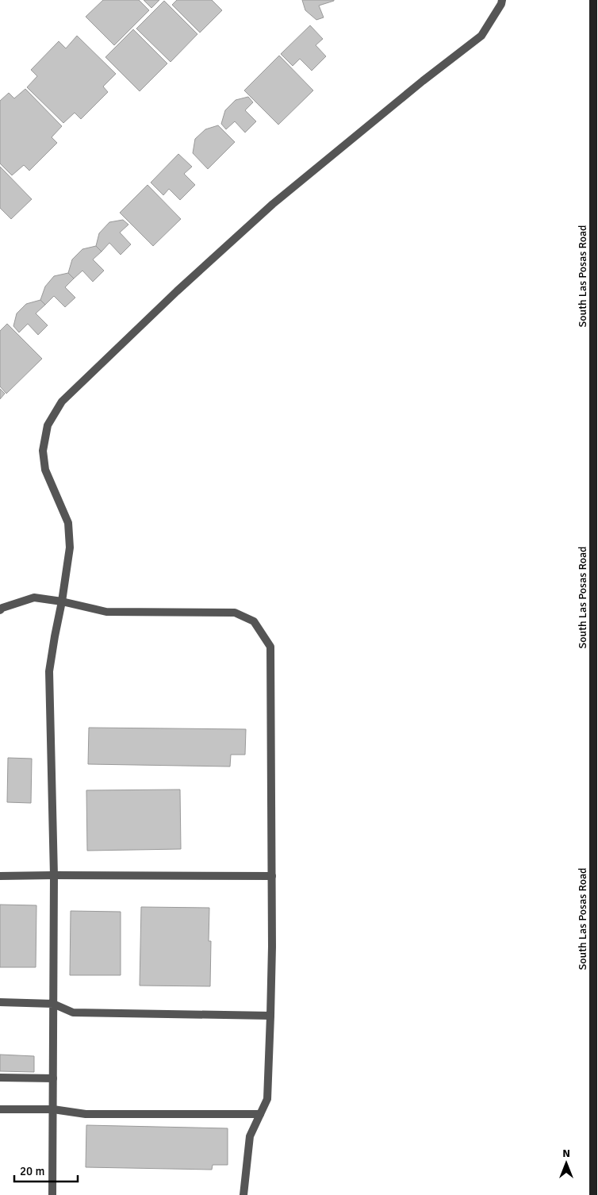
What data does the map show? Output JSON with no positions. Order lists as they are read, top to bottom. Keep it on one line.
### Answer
{"streets":{"main road":["South Las Posas Road"]},"scale_bar":"20 m","north":"top"}
